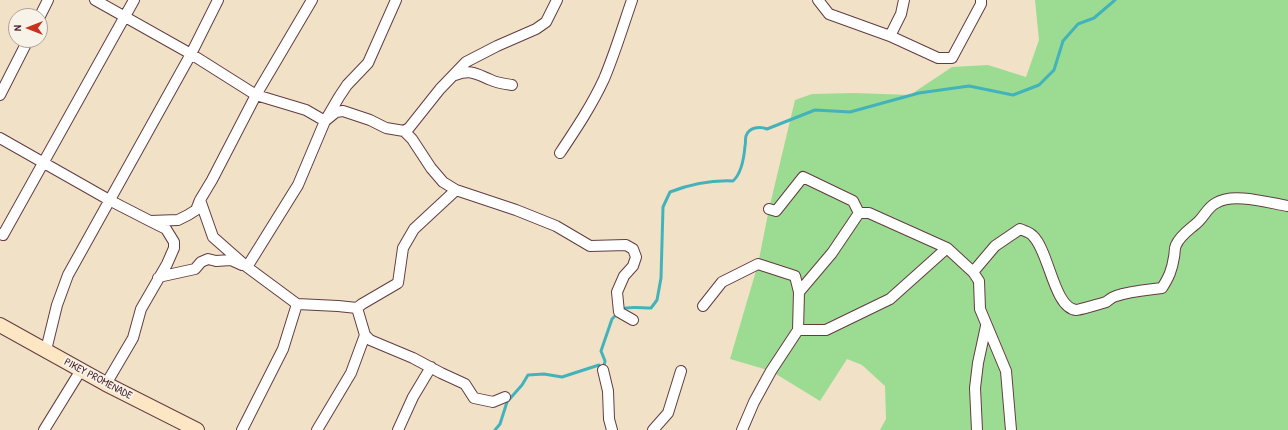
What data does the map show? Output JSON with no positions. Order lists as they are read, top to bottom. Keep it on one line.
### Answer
{"streets":{"street":["PIKEY PROMENADE"]},"north":"left"}
